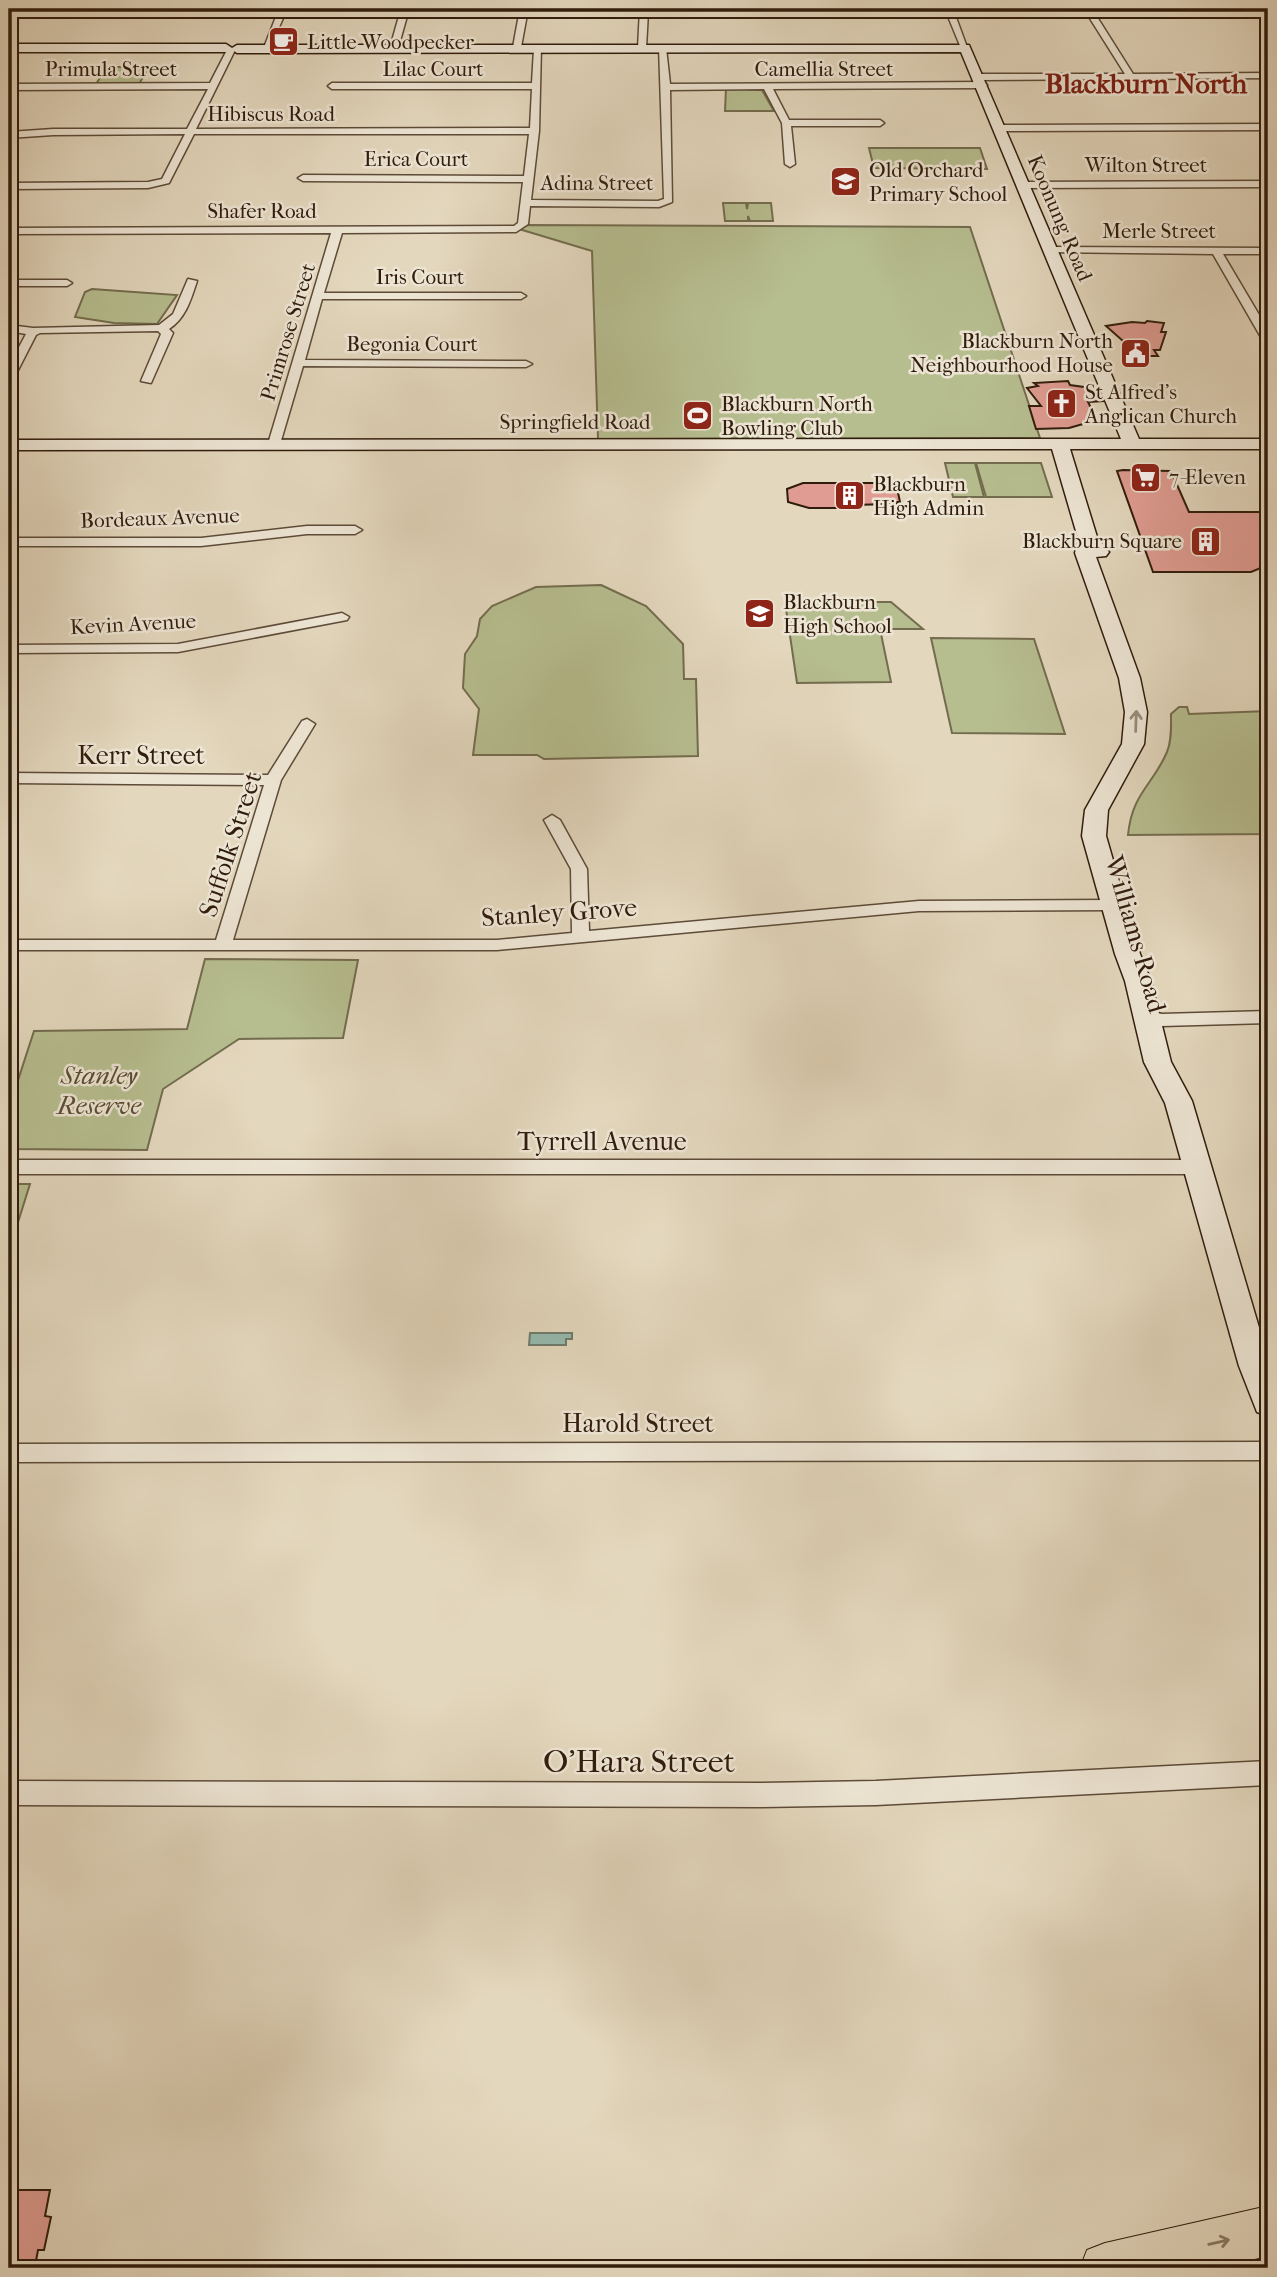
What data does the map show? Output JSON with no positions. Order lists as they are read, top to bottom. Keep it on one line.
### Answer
{"streets":{"street":["Primula Street","Lilac Court","Camellia Street","Hibiscus Road","Erica Court","Wilton Street","Adina Street","Shafer Road","Koonung Road","Merle Street","Iris Court","Primrose Street","Begonia Court","Springfield Road","Bordeaux Avenue","Kevin Avenue","Kerr Street","Suffolk Street","Stanley Grove","Williams Road","Tyrrell Avenue","Harold Street","O'Hara Street"]},"crossings":[["Lilac Court","Shafer Road"],["Camellia Street","Adina Street"],["Camellia Street","Koonung Road"],["Hibiscus Road","Shafer Road"],["Erica Court","Shafer Road"],["Wilton Street","Koonung Road"],["Adina Street","Shafer Road"],["Shafer Road","Primrose Street"],["Koonung Road","Merle Street"],["Koonung Road","Springfield Road"],["Iris Court","Primrose Street"],["Primrose Street","Begonia Court"],["Primrose Street","Springfield Road"],["Springfield Road","Williams Road"],["Kerr Street","Suffolk Street"],["Suffolk Street","Stanley Grove"],["Stanley Grove","Williams Road"],["Williams Road","Tyrrell Avenue"]],"districts":["Blackburn North"],"parks":["Stanley Reserve"],"places":{"cafe":["Little Woodpecker"],"school or university":["Old Orchard Primary School","Blackburn High School"],"public building":["Blackburn North Neighbourhood House"],"church":["St Alfred's Anglican Church"],"sports":["Blackburn North Bowling Club"],"supermarket":["7-Eleven"],"building":["Blackburn High Admin","Blackburn Square"]}}
